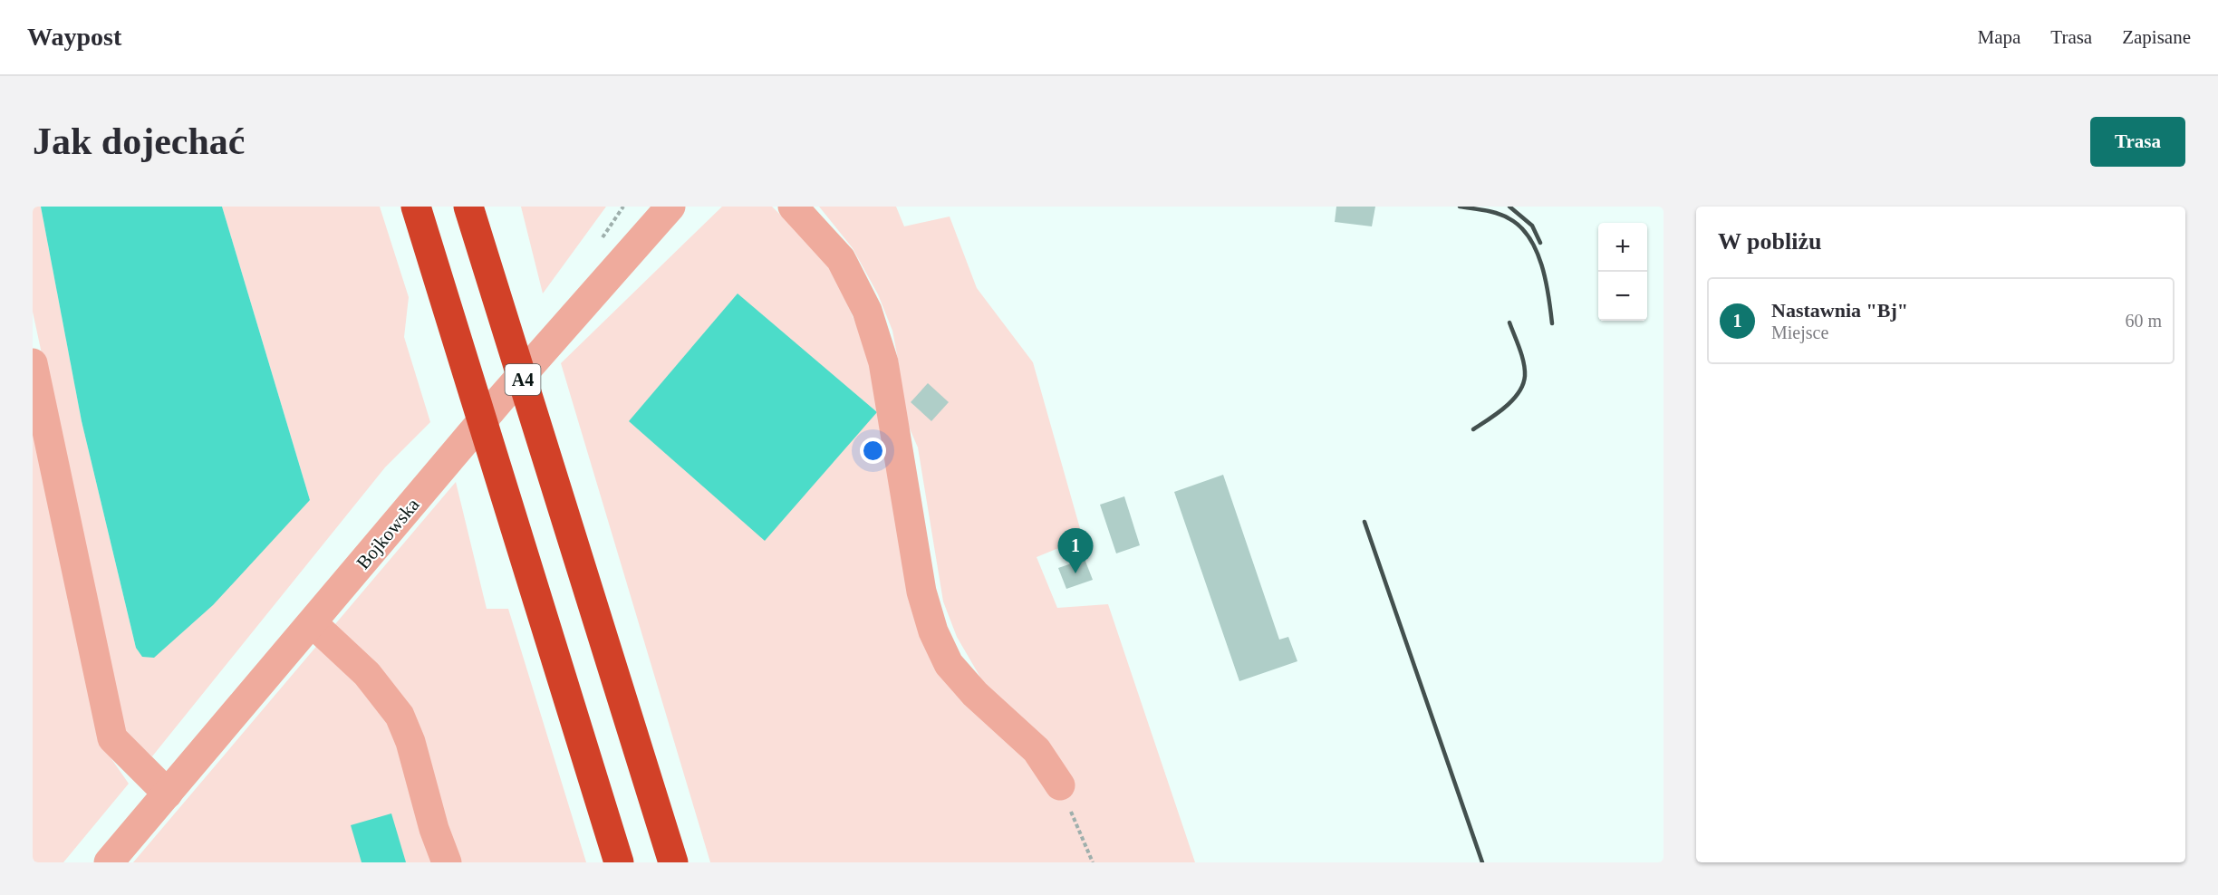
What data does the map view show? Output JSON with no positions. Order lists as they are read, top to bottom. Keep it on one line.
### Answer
{"streets":{"highway":["A4"],"street":["Bojkowska"]},"page":{"header":"Waypost","nav":["Mapa","Trasa","Zapisane"],"buttons":"Trasa","title":"Jak dojechać","heading":"W pobliżu","map_buttons":["+","−"],"list":[{"mark":"1","name":"Nastawnia \"Bj\"","note":"Miejsce","value":"60 m"}],"pins":"1"}}
